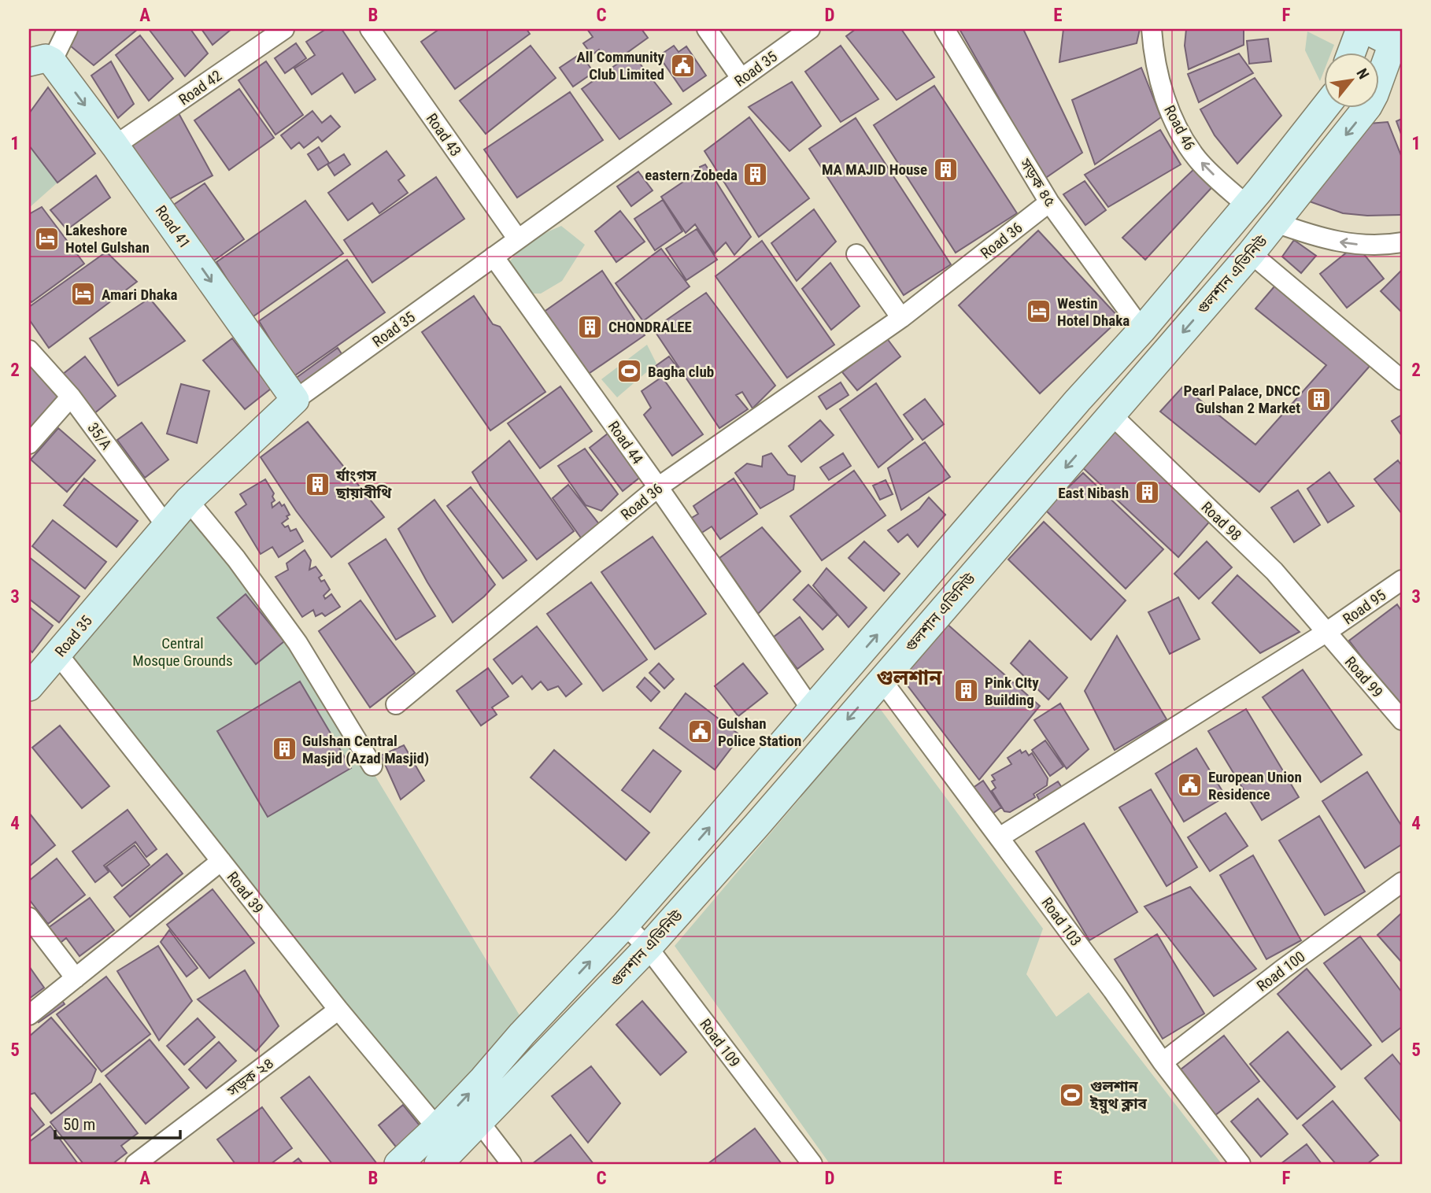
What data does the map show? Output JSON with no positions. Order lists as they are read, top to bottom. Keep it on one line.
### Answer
{"streets":{"main road":["Road 35","Road 41","গুলশান এভিনিউ"],"street":["Road 42","Road 46","Road 43","সড়ক ৪৫","Road 36","35/A","Road 44","Road 98","Road 95","Road 99","Road 39","Road 103","Road 100","Road 109","সড়ক ২৪"]},"crossings":[["Road 35","Road 43"],["Road 35","Road 41"],["Road 35","35/A"],["Road 35","Road 44"],["Road 35","Road 39"],["Road 42","Road 41"],["সড়ক ৪৫","Road 36"],["Road 36","Road 44"],["গুলশান এভিনিউ","Road 98"],["গুলশান এভিনিউ","Road 103"],["গুলশান এভিনিউ","Road 109"],["Road 98","Road 95"],["Road 98","Road 99"],["Road 95","Road 99"],["Road 95","Road 103"],["Road 39","সড়ক ২৪"],["Road 103","Road 100"]],"one_way":["Road 46","Road 41"],"districts":["গুলশান"],"parks":["Central Mosque Grounds"],"places":{"public building":["All Community Club Limited","Gulshan Police Station","European Union Residence"],"building":["MA MAJID House","eastern Zobeda","CHONDRALEE","Pearl Palace, DNCC Gulshan 2 Market","র্যাংগস ছায়াবীথি","East Nibash","Pink CIty Building","Gulshan Central Masjid (Azad Masjid)"],"hotel":["Lakeshore Hotel Gulshan","Amari Dhaka","Westin Hotel Dhaka"],"sports":["Bagha club","গুলশান ইয়ুথ ক্লাব"]},"scale_bar":"50 m","north":"top right","grid":{"columns":["A","B","C","D","E","F"],"rows":["1","2","3","4","5"]}}
